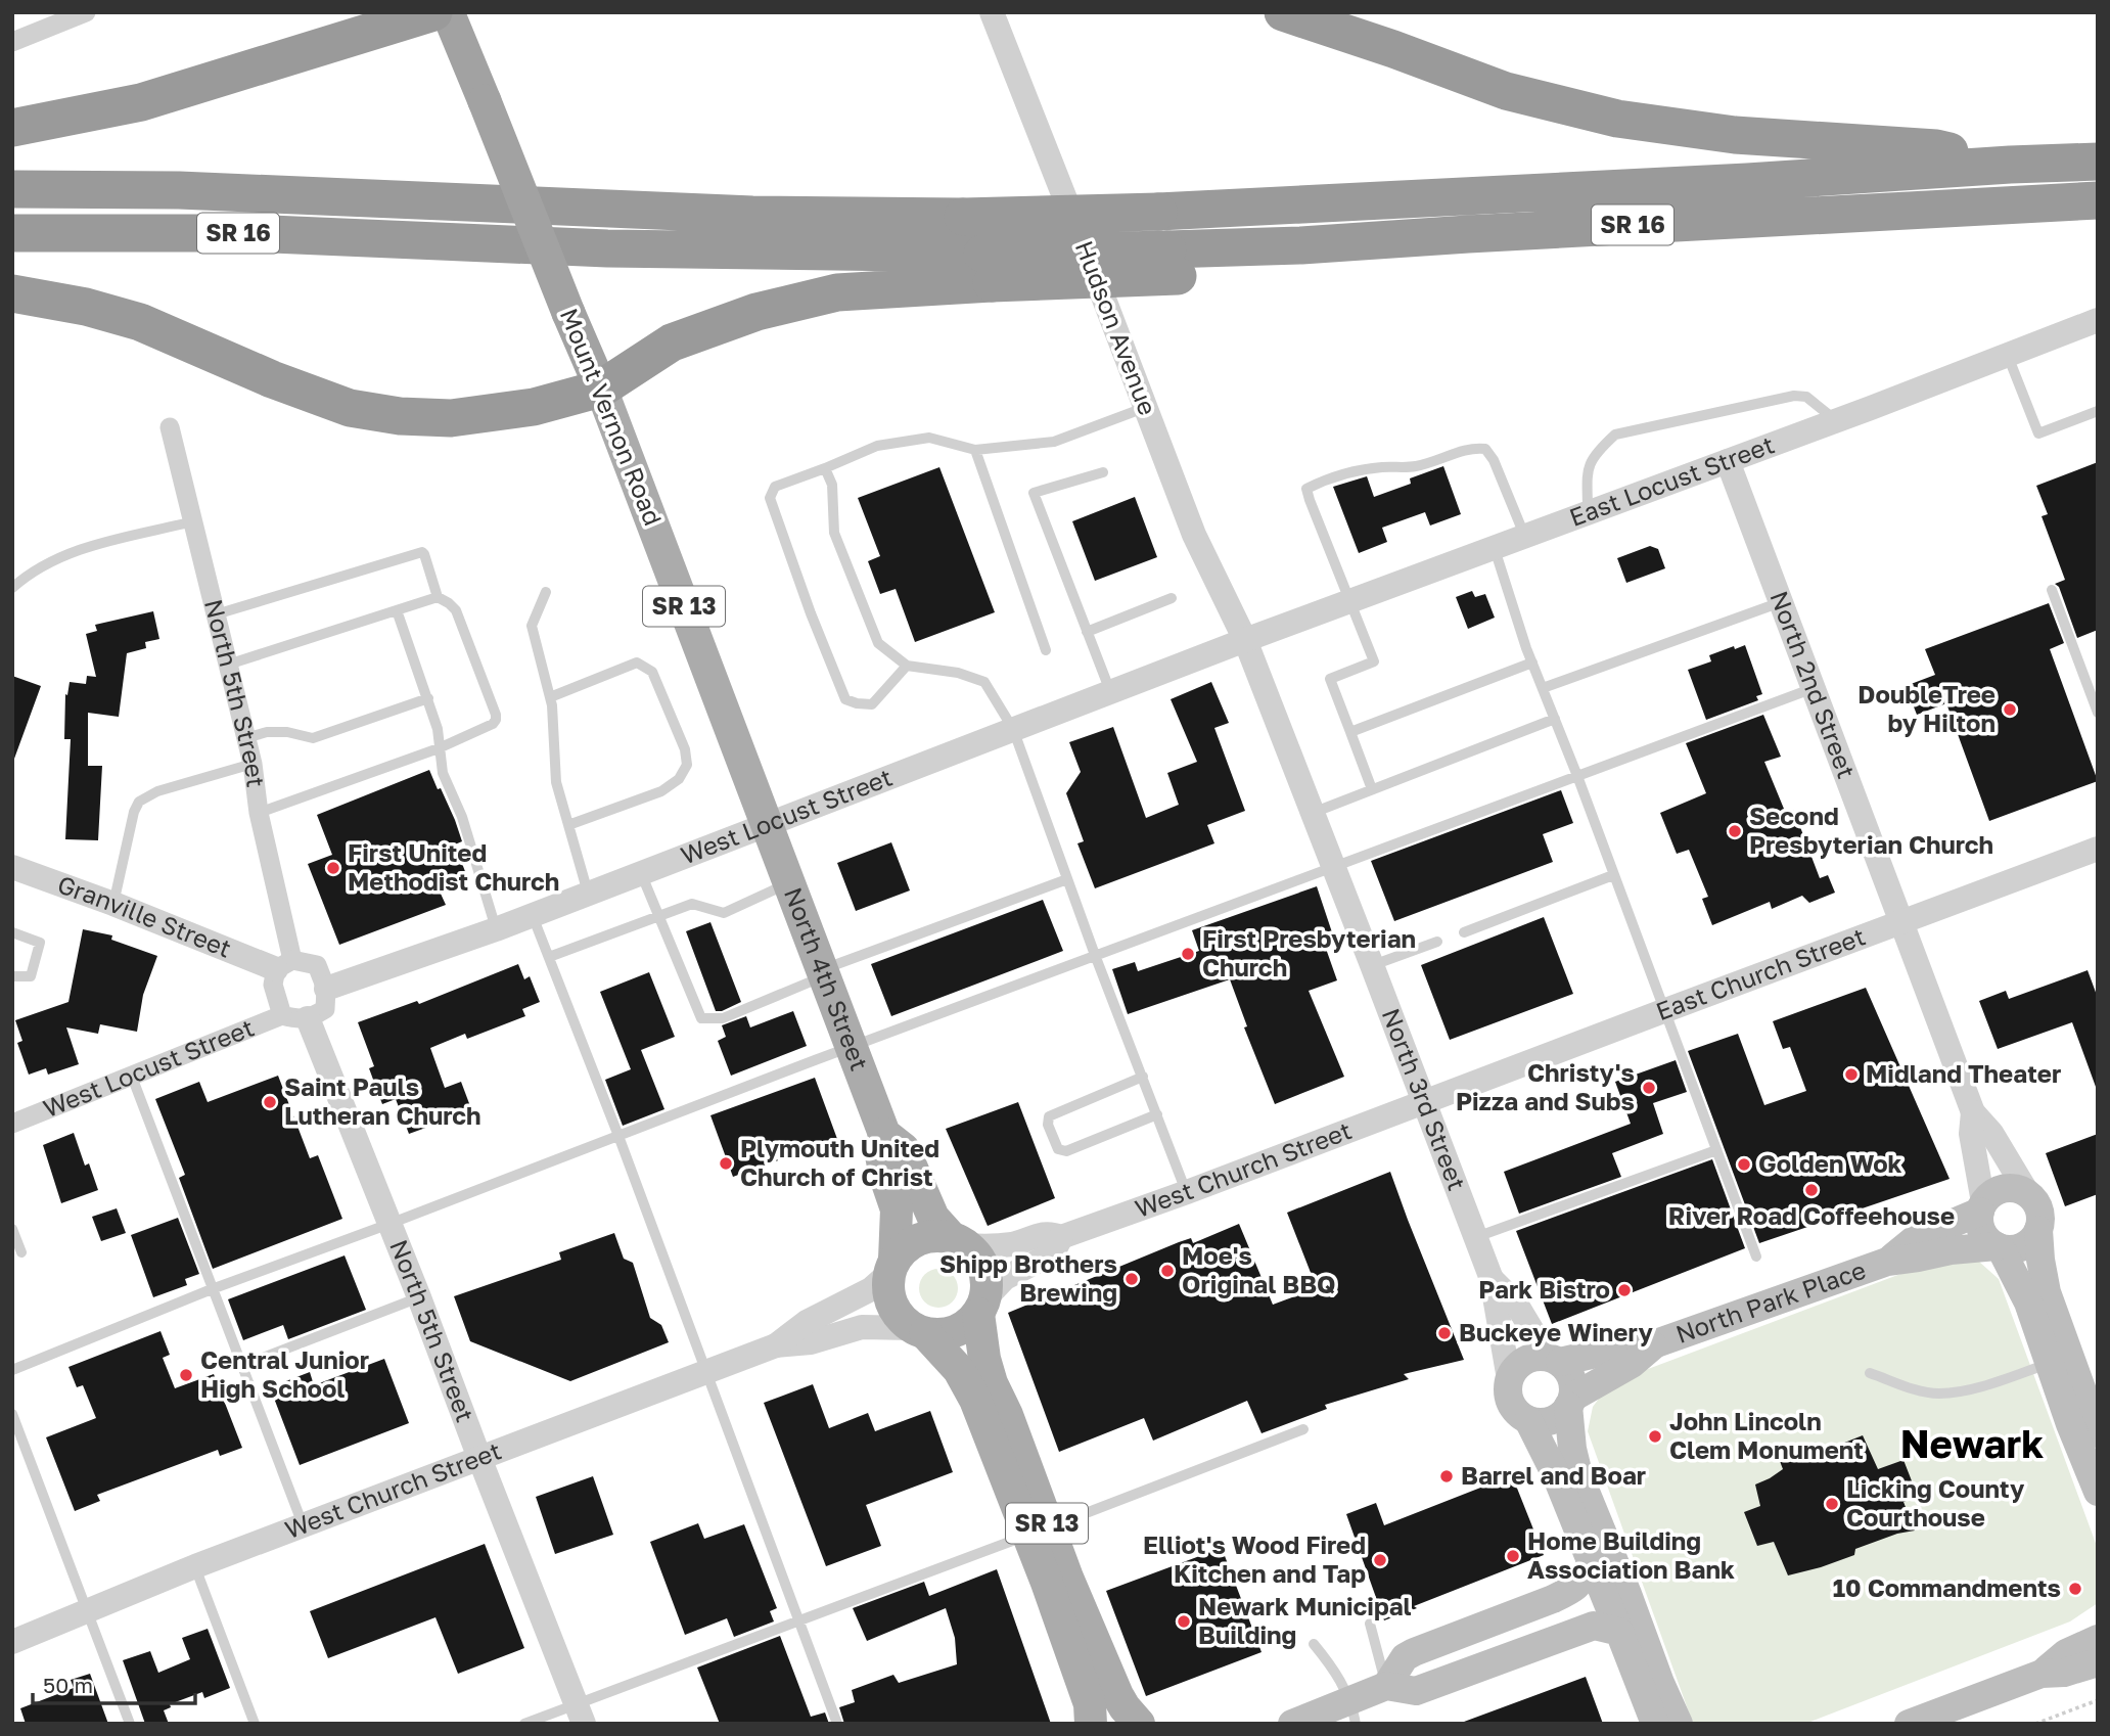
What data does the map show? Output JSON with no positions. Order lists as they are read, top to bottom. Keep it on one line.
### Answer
{"streets":{"highway":["SR 16","Mount Vernon Road","SR 13"],"main road":["North 4th Street","North Park Place"],"street":["Hudson Avenue","East Locust Street","North 2nd Street","North 5th Street","West Locust Street","Granville Street","East Church Street","North 3rd Street","West Church Street"]},"crossings":[["Hudson Avenue","East Locust Street"],["Hudson Avenue","West Locust Street"],["Hudson Avenue","North 3rd Street"],["Mount Vernon Road","West Locust Street"],["Mount Vernon Road","North 4th Street"],["East Locust Street","North 2nd Street"],["East Locust Street","West Locust Street"],["East Locust Street","North 3rd Street"],["SR 13","North 4th Street"],["SR 13","West Church Street"],["North 2nd Street","East Church Street"],["North 2nd Street","North Park Place"],["North 5th Street","West Locust Street"],["North 5th Street","Granville Street"],["North 5th Street","West Church Street"],["West Locust Street","Granville Street"],["West Locust Street","North 4th Street"],["West Locust Street","North 3rd Street"],["East Church Street","North 3rd Street"],["East Church Street","West Church Street"],["North 4th Street","West Church Street"],["North 3rd Street","West Church Street"],["North 3rd Street","North Park Place"]],"districts":["Newark"],"places":["DoubleTree by Hilton","Second Presbyterian Church","First United Methodist Church","First Presbyterian Church","Midland Theater","Christy's Pizza and Subs","Saint Pauls Lutheran Church","Plymouth United Church of Christ","Golden Wok","River Road Coffeehouse","Moe's Original BBQ","Shipp Brothers Brewing","Park Bistro","Buckeye Winery","Central Junior High School","John Lincoln Clem Monument","Barrel and Boar","Licking County Courthouse","Home Building Association Bank","Elliot's Wood Fired Kitchen and Tap","10 Commandments","Newark Municipal Building"],"scale_bar":"50 m"}
